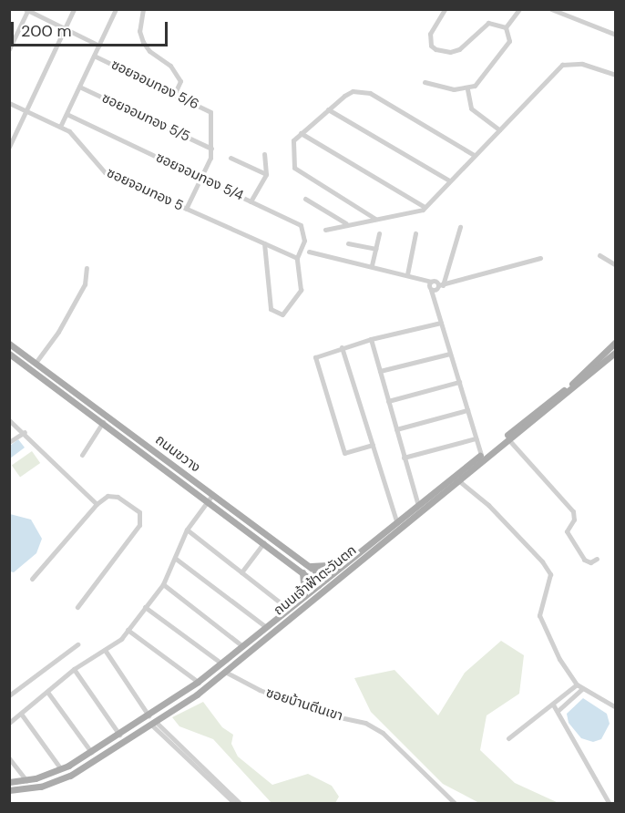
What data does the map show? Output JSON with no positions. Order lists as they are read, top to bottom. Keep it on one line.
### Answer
{"streets":{"main road":["ถนนขวาง","ถนนเจ้าฟ้าตะวันตก"],"street":["ซอยจอมทอง 5/6","ซอยจอมทอง 5/5","ซอยจอมทอง 5/4","ซอยจอมทอง 5","ซอยบ้านตีนเขา"]},"crossings":[["ซอยจอมทอง 5/6","ซอยจอมทอง 5/5"],["ซอยจอมทอง 5/4","ซอยจอมทอง 5"],["ถนนขวาง","ถนนเจ้าฟ้าตะวันตก"],["ถนนเจ้าฟ้าตะวันตก","ซอยบ้านตีนเขา"]],"scale_bar":"200 m"}
